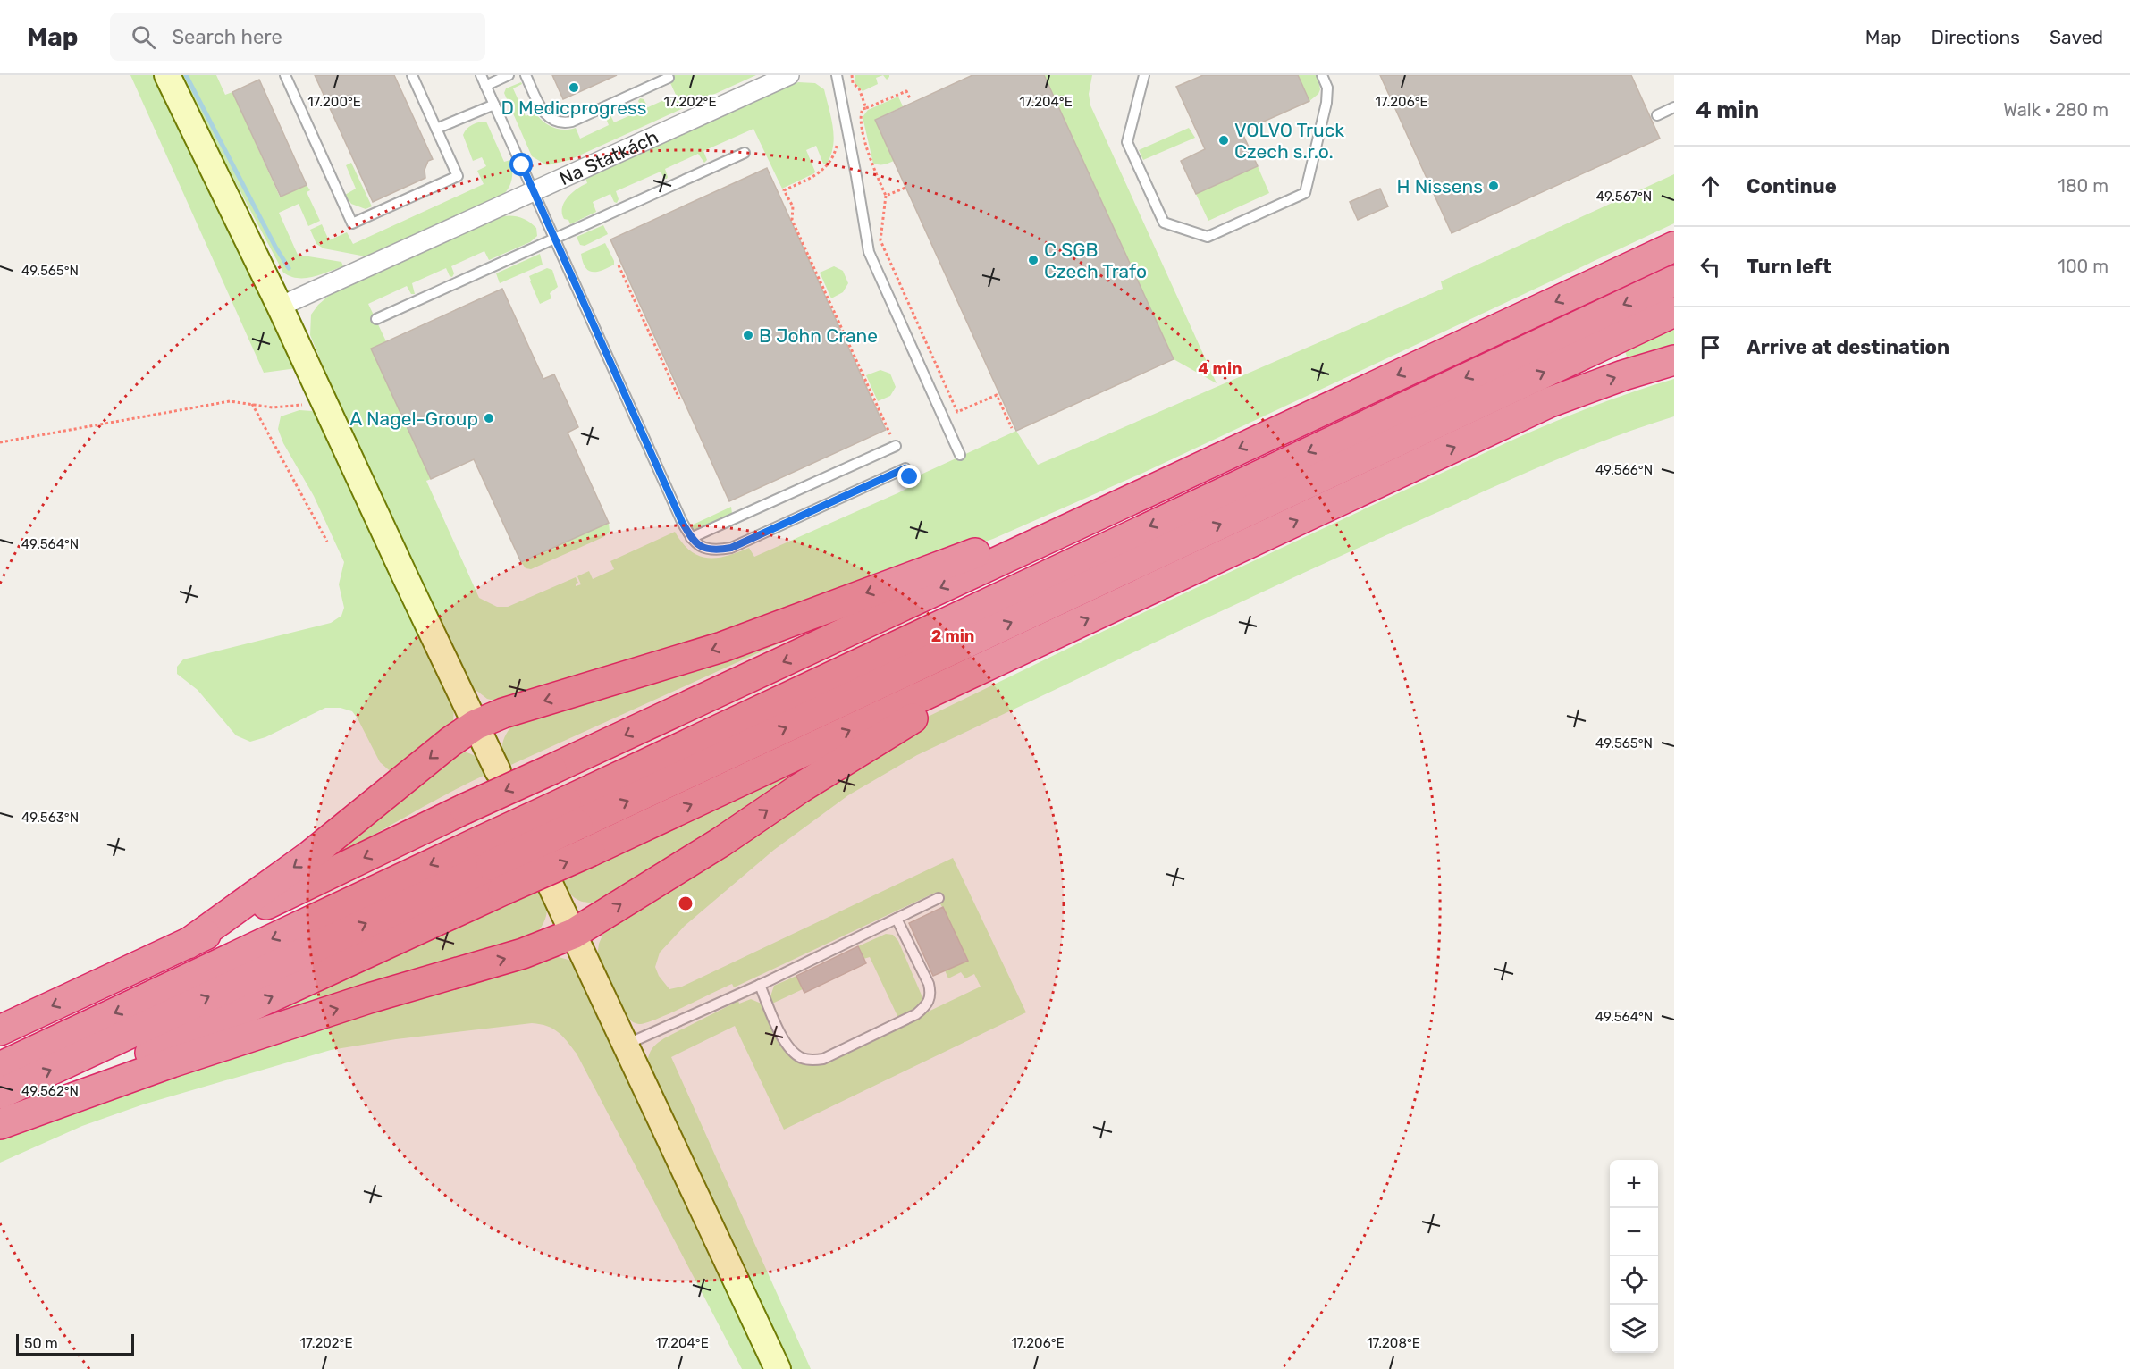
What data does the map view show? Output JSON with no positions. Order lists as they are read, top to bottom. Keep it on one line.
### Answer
{"streets":{"street":["Na Statkách"]},"places":["D Medicprogress","VOLVO Truck Czech s.r.o.","H Nissens","C SGB Czech Trafo","B John Crane","A Nagel-Group"],"scale_bar":"50 m","page":{"header":"Map","search":"Search here","nav":["Map","Directions","Saved"],"heading":["4 min","Walk · 280 m"],"list":[["Continue","180 m"],["Turn left","100 m"],"Arrive at destination"],"map_buttons":["+","−"],"scale":"50 m"},"coordinates":["17.200°E","17.202°E","17.204°E","17.206°E","49.567°N","49.565°N","49.566°N","49.564°N","49.563°N","49.562°N","17.208°E"],"rings":["4 min","2 min"]}
